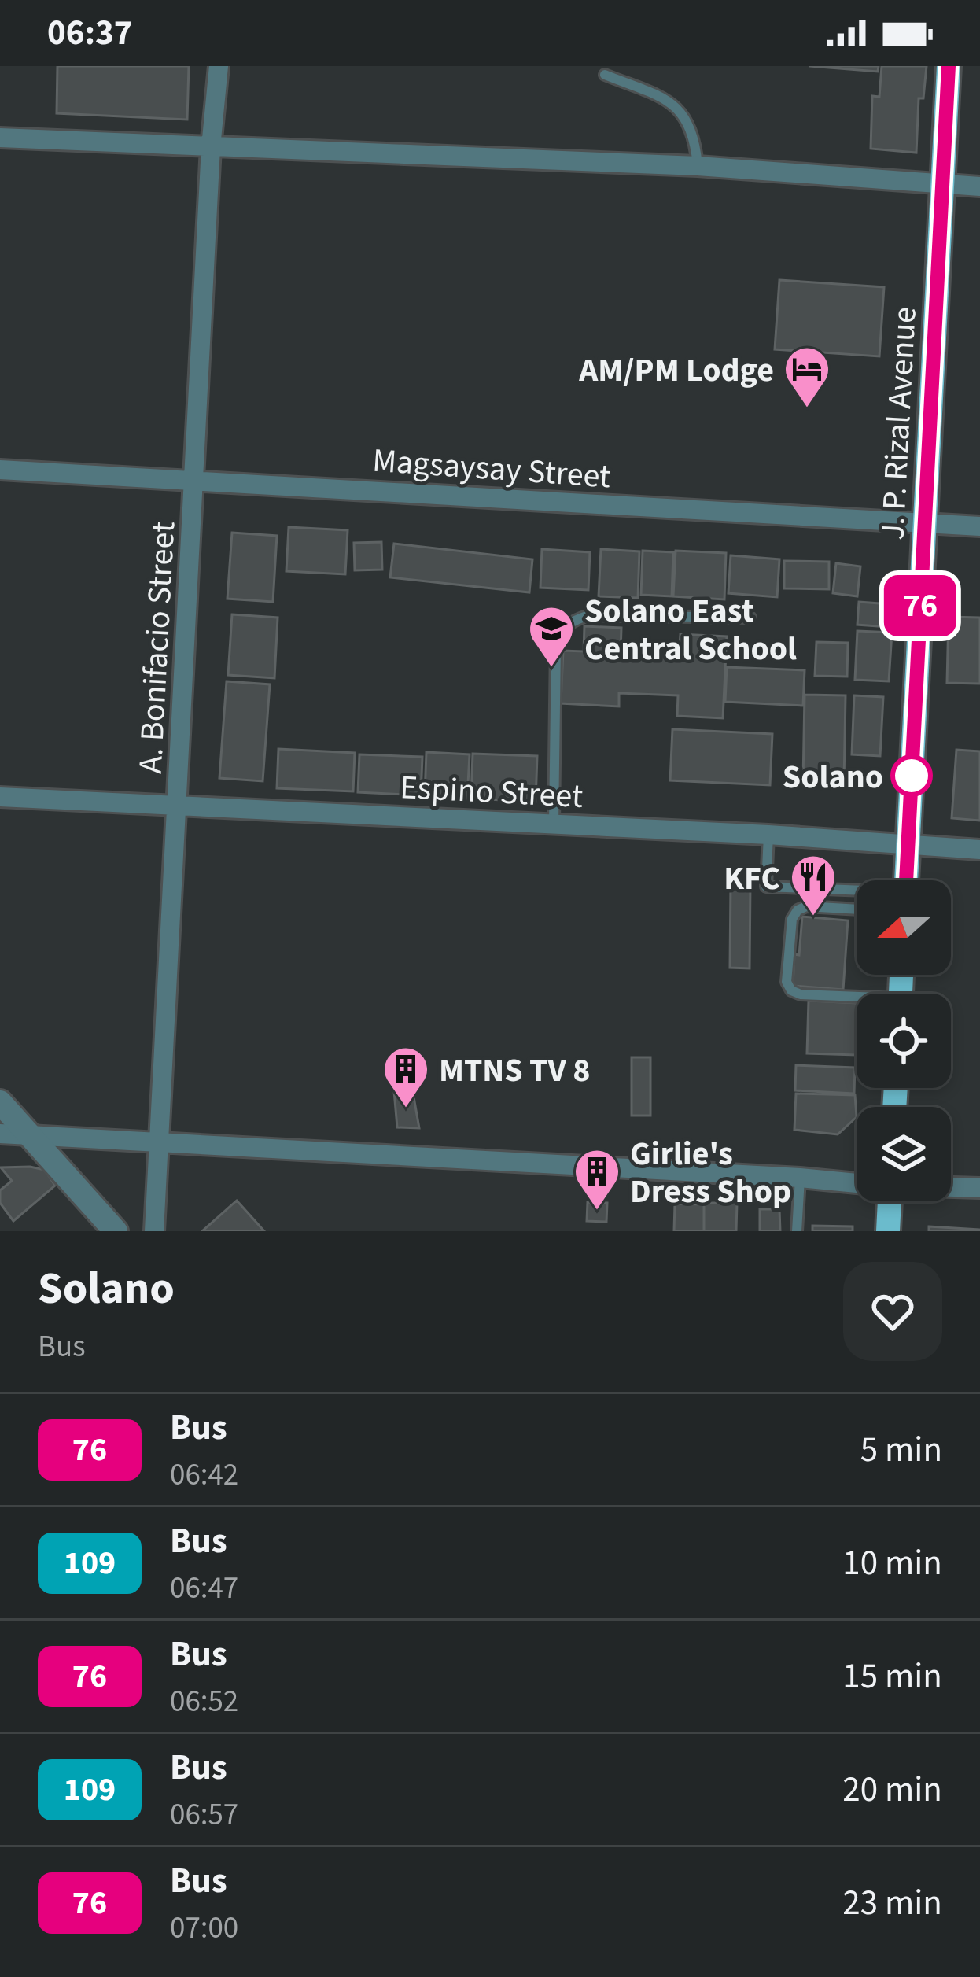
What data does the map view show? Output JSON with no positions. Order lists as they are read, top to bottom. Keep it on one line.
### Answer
{"streets":{"main road":["J. P. Rizal Avenue"],"street":["Magsaysay Street","A. Bonifacio Street","Espino Street"]},"crossings":[["J. P. Rizal Avenue","Magsaysay Street"],["J. P. Rizal Avenue","Espino Street"],["Magsaysay Street","A. Bonifacio Street"],["A. Bonifacio Street","Espino Street"]],"places":{"hotel":["AM/PM Lodge"],"school or university":["Solano East Central School"],"other":["Solano"],"restaurant":["KFC"],"building":["MTNS TV 8","Girlie's Dress Shop"]},"lines":["bus line 76"],"north":"left","page":{"status":"06:37","on_map":"76","heading":["Solano","Bus"],"list":[{"mark":"76","name":"Bus","note":"06:42","value":"5 min"},{"mark":"109","name":"Bus","note":"06:47","value":"10 min"},{"mark":"76","name":"Bus","note":"06:52","value":"15 min"},{"mark":"109","name":"Bus","note":"06:57","value":"20 min"},{"mark":"76","name":"Bus","note":"07:00","value":"23 min"}]}}
